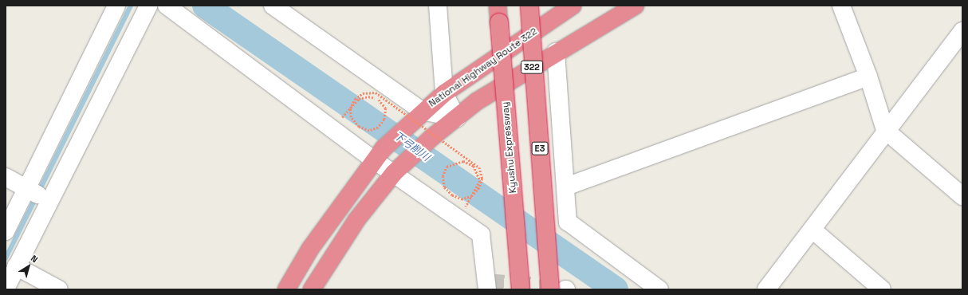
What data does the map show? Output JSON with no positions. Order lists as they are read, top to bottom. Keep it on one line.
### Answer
{"streets":{"highway":["322","National Highway Route 322","Kyushu Expressway","E3"]},"water":["下弓削川"],"north":"top right"}
